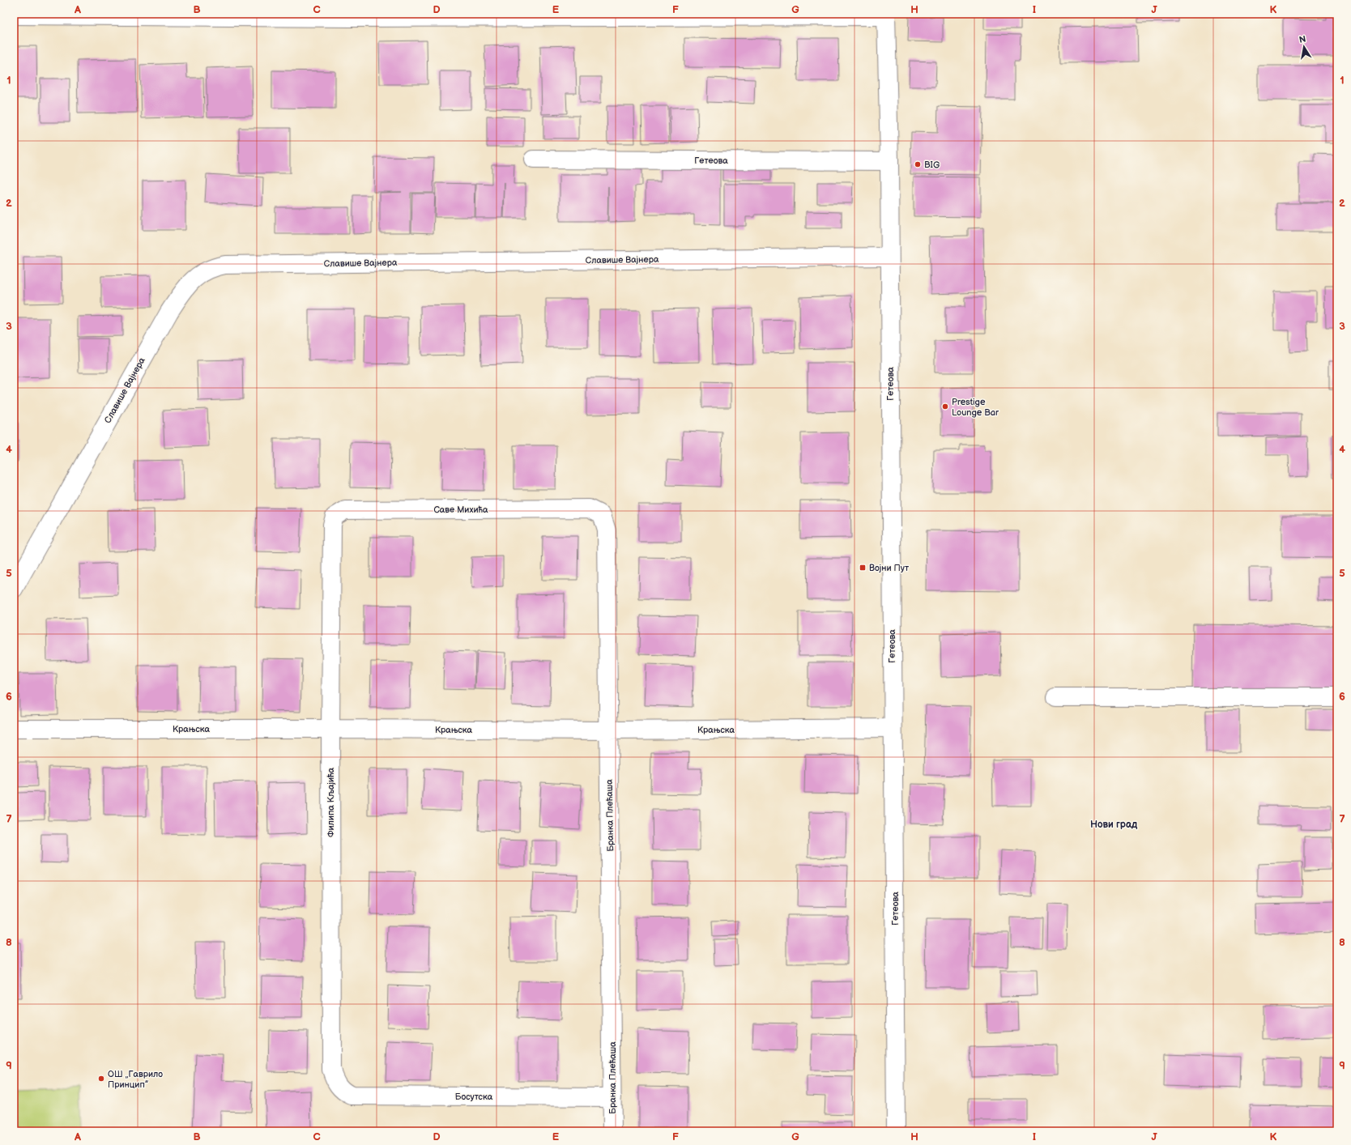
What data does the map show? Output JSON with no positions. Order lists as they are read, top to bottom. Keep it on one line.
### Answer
{"streets":{"street":["Гетеова","Славише Вајнера","Саве Михића","Крањска","Филипа Кљајића","Бранка Плећаша","Босутска"]},"crossings":[["Гетеова","Славише Вајнера"],["Гетеова","Крањска"],["Саве Михића","Филипа Кљајића"],["Саве Михића","Бранка Плећаша"],["Крањска","Филипа Кљајића"],["Крањска","Бранка Плећаша"],["Филипа Кљајића","Босутска"],["Бранка Плећаша","Босутска"]],"districts":["Нови град"],"places":{"other":["BIG","Prestige Lounge Bar","ОШ „Гаврило Принцип”"],"transit":["Војни Пут"]},"north":"top","grid":{"columns":["A","B","C","D","E","F","G","H","I","J","K"],"rows":["1","2","3","4","5","6","7","8","9"]}}
